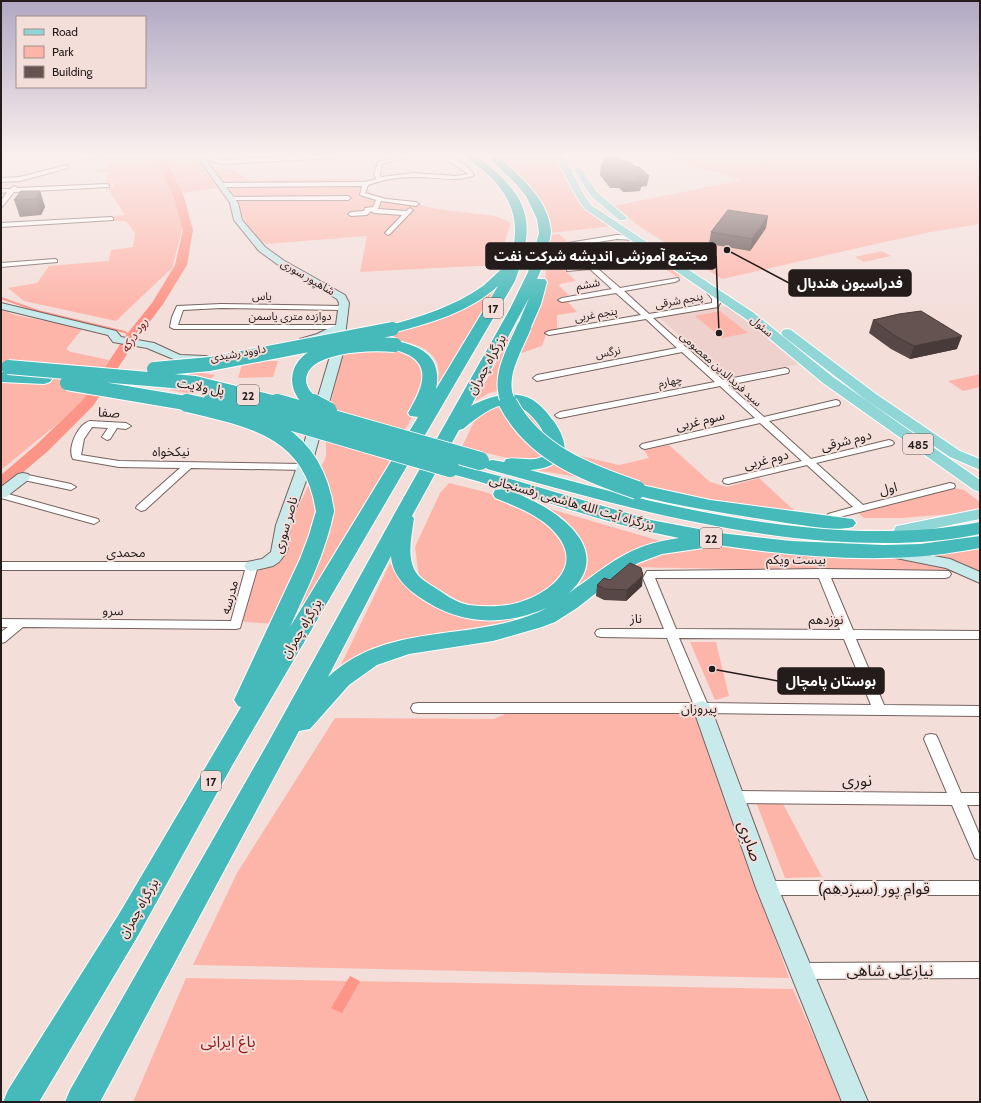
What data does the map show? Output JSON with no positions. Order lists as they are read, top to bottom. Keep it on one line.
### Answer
{"streets":{"highway":["17","بزرگراه چمران","پل ولایت","22","بزرگراه آیت الله هاشمی رفسنجانی"],"main road":["سئول","485"],"street":["شاهپور سوری","ششم","یاس","پنجم شرقی","پنجم غربی","دوازده متری یاسمن","نرگس","داوود رشیدی","سید فریدالدین معصومی","چهارم","صفا","سوم غربی","دوم شرقی","نیکخواه","دوم غربی","اول","ناصر سوری","محمدی","بیست ویکم","مدرسه","سرو","ناز","نوزدهم","پیروزان","نوری","صابری","قوام پور (سیزدهم)","نیازعلی شاهی"]},"crossings":[["شاهپور سوری","یاس"],["شاهپور سوری","دوازده متری یاسمن"],["شاهپور سوری","داوود رشیدی"],["شاهپور سوری","نیکخواه"],["شاهپور سوری","ناصر سوری"],["ششم","سید فریدالدین معصومی"],["یاس","دوازده متری یاسمن"],["پنجم شرقی","پنجم غربی"],["پنجم شرقی","سئول"],["پنجم شرقی","سید فریدالدین معصومی"],["پنجم غربی","سید فریدالدین معصومی"],["دوازده متری یاسمن","داوود رشیدی"],["سئول","سید فریدالدین معصومی"],["نرگس","سید فریدالدین معصومی"],["سید فریدالدین معصومی","چهارم"],["سید فریدالدین معصومی","سوم غربی"],["سید فریدالدین معصومی","دوم شرقی"],["سید فریدالدین معصومی","دوم غربی"],["سید فریدالدین معصومی","اول"],["پل ولایت","22"],["پل ولایت","بزرگراه آیت الله هاشمی رفسنجانی"],["صفا","نیکخواه"],["دوم شرقی","دوم غربی"],["نیکخواه","ناصر سوری"],["ناصر سوری","محمدی"],["ناصر سوری","مدرسه"],["محمدی","مدرسه"],["بیست ویکم","صابری"],["مدرسه","سرو"],["ناز","نوزدهم"],["ناز","صابری"],["نوزدهم","صابری"],["پیروزان","صابری"],["نوری","صابری"],["صابری","قوام پور (سیزدهم)"],["صابری","نیازعلی شاهی"]],"water":["رود درکه"],"parks":["باغ ایرانی"],"places":["فدراسیون هندبال","مجتمع آموزشی اندیشه شرکت نفت","بوستان پامچال"],"legend":["Road","Park","Building"]}
